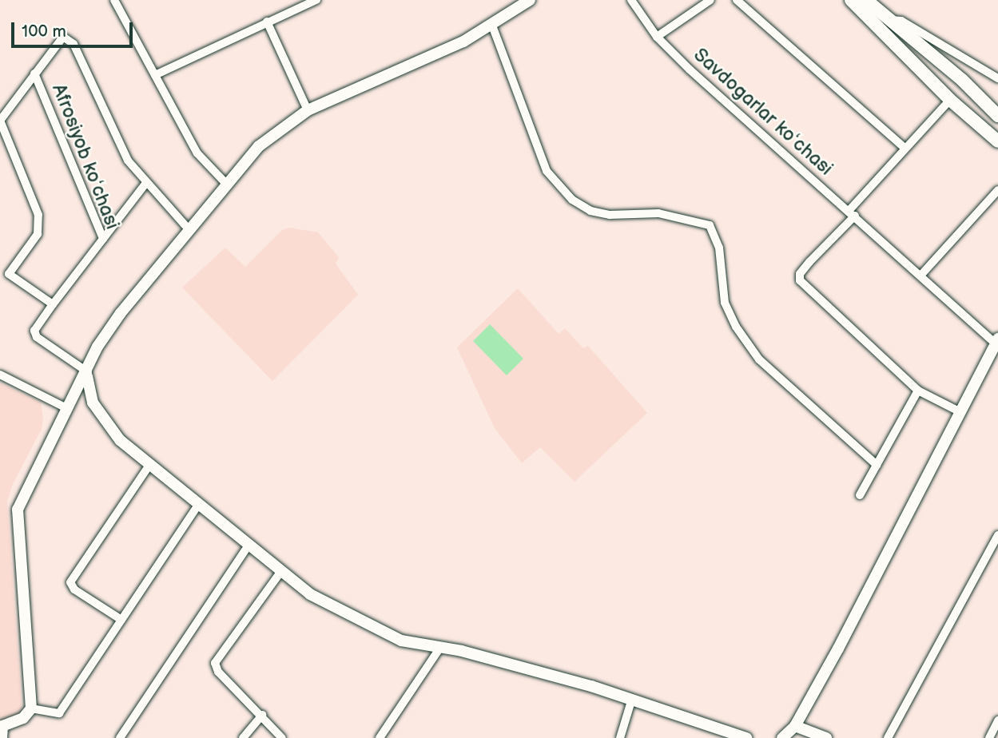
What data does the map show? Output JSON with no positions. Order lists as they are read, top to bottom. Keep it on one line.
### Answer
{"streets":{"street":["Savdogarlar koʻchasi","Afrosiyob koʻchasi"]},"scale_bar":"100 m"}
